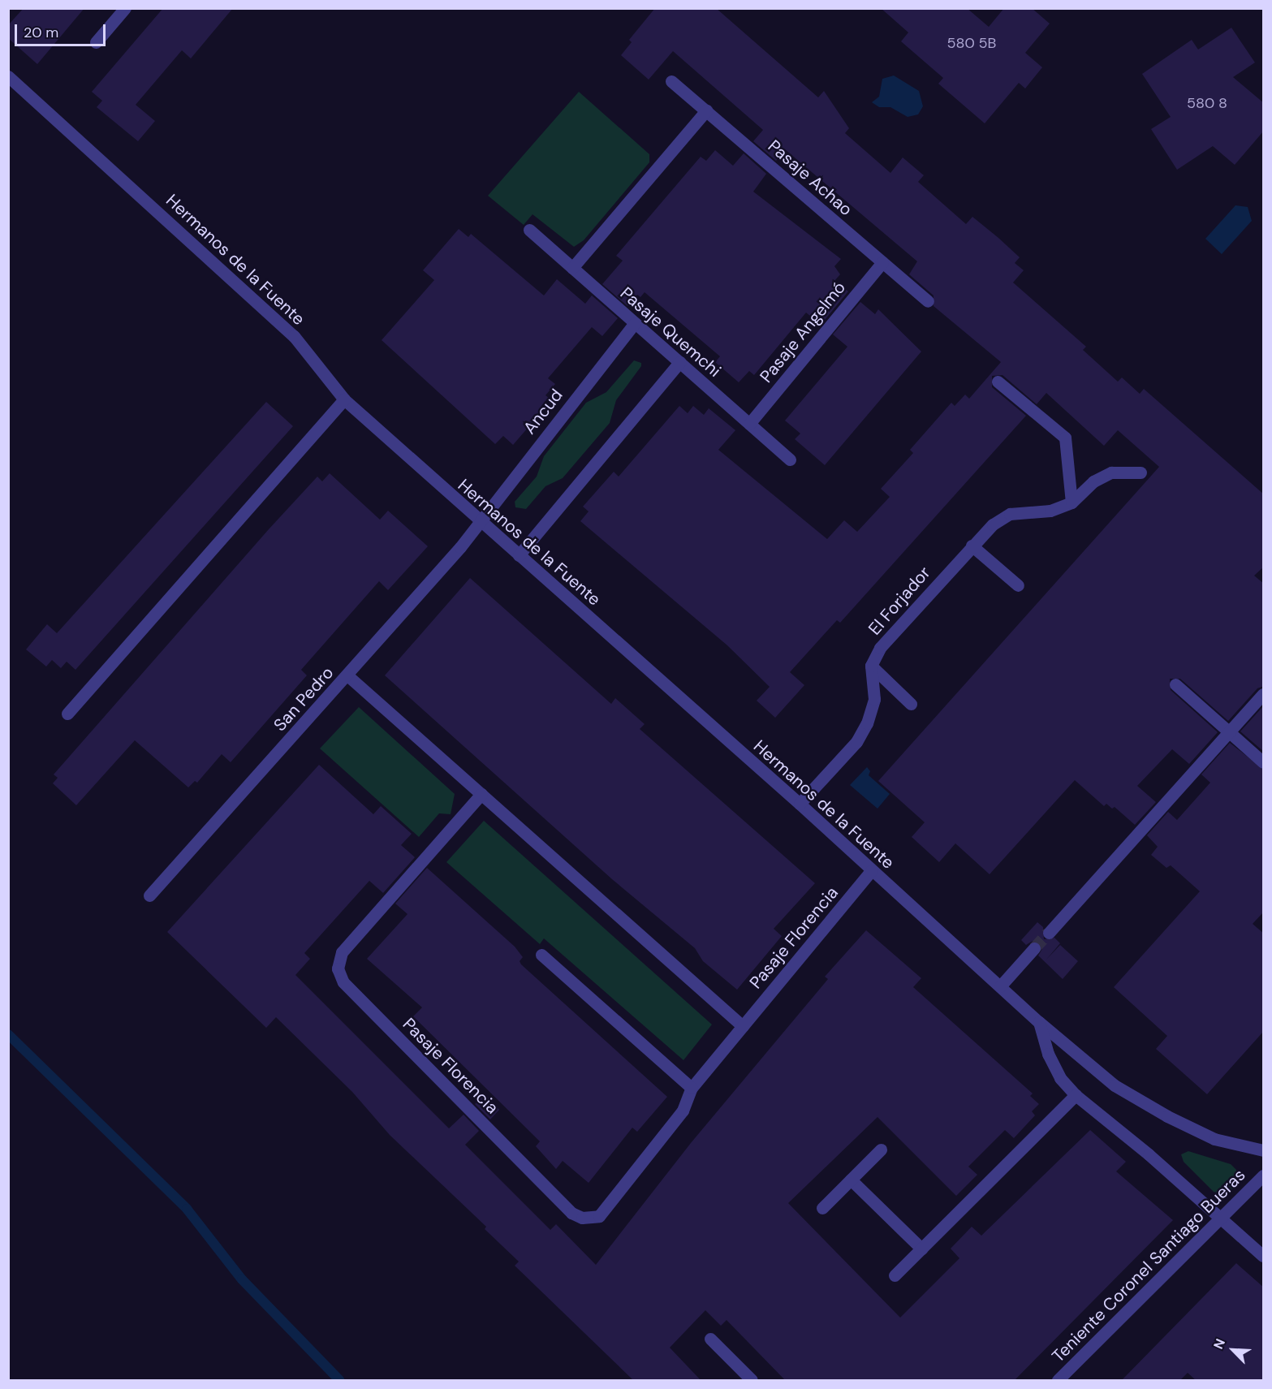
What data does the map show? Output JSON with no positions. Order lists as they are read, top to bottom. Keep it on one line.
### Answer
{"streets":{"street":["Pasaje Achao","Hermanos de la Fuente","Pasaje Quemchi","Pasaje Angelmó","Ancud","El Forjador","San Pedro","Pasaje Florencia","Teniente Coronel Santiago Bueras"]},"crossings":[["Pasaje Achao","Pasaje Angelmó"],["Hermanos de la Fuente","Ancud"],["Hermanos de la Fuente","San Pedro"],["Hermanos de la Fuente","Pasaje Florencia"],["Pasaje Quemchi","Pasaje Angelmó"],["Pasaje Quemchi","Ancud"],["Ancud","San Pedro"]],"house_numbers":["580 5B","580 8"],"scale_bar":"20 m","north":"top left"}
